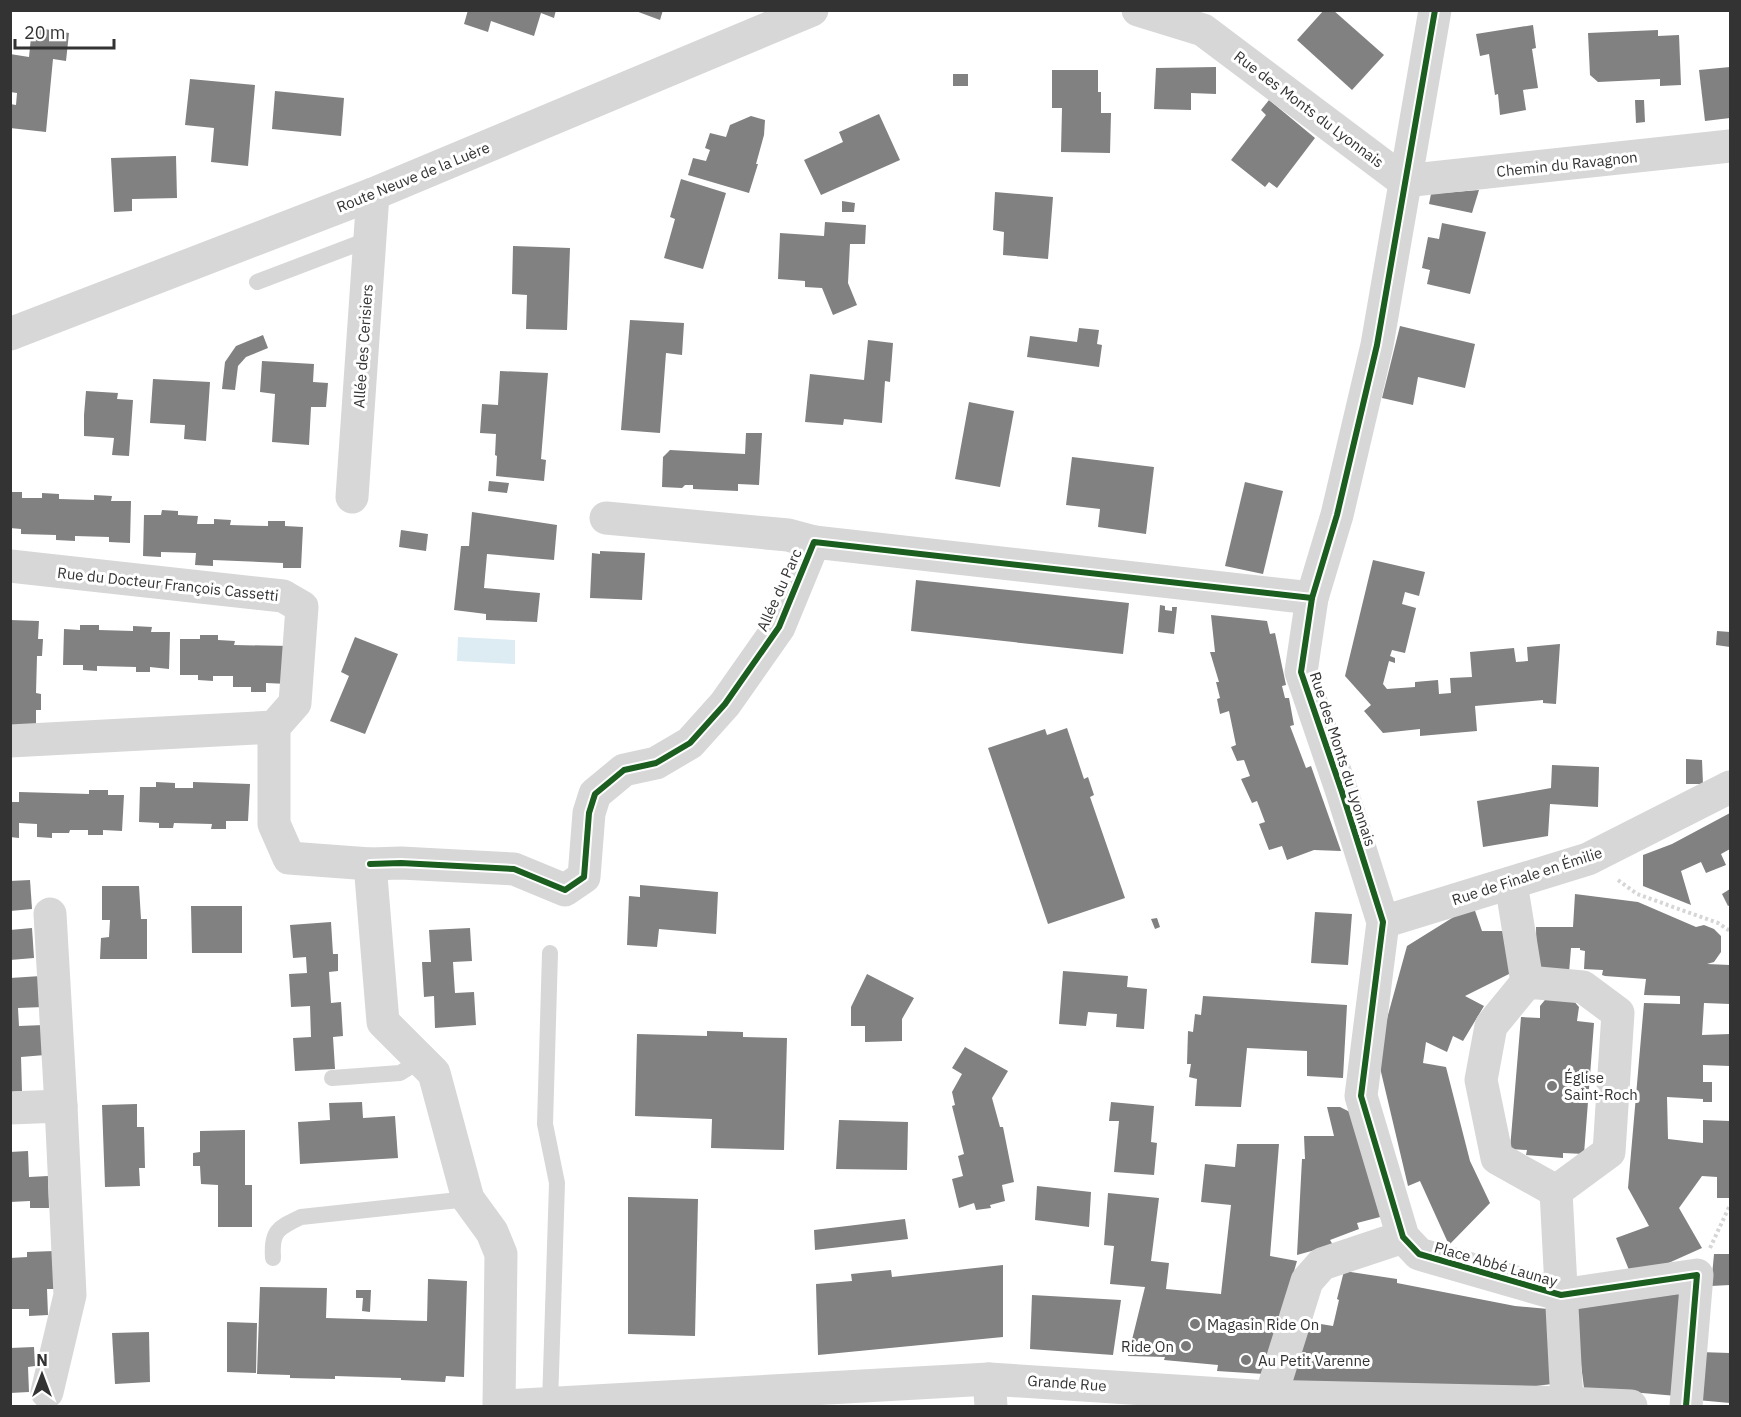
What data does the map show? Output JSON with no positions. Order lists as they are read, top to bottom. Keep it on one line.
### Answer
{"streets":{"street":["Rue des Monts du Lyonnais","Chemin du Ravagnon","Route Neuve de la Luère","Allée des Cerisiers","Rue du Docteur François Cassetti","Allée du Parc","Rue de Finale en Émilie","Place Abbé Launay","Grande Rue"]},"crossings":[["Rue des Monts du Lyonnais","Chemin du Ravagnon"],["Rue des Monts du Lyonnais","Allée du Parc"],["Rue des Monts du Lyonnais","Rue de Finale en Émilie"],["Rue des Monts du Lyonnais","Place Abbé Launay"],["Route Neuve de la Luère","Allée des Cerisiers"]],"places":["Église Saint-Roch","Magasin Ride On","Ride On","Au Petit Varenne"],"scale_bar":"20 m","north":"top"}
